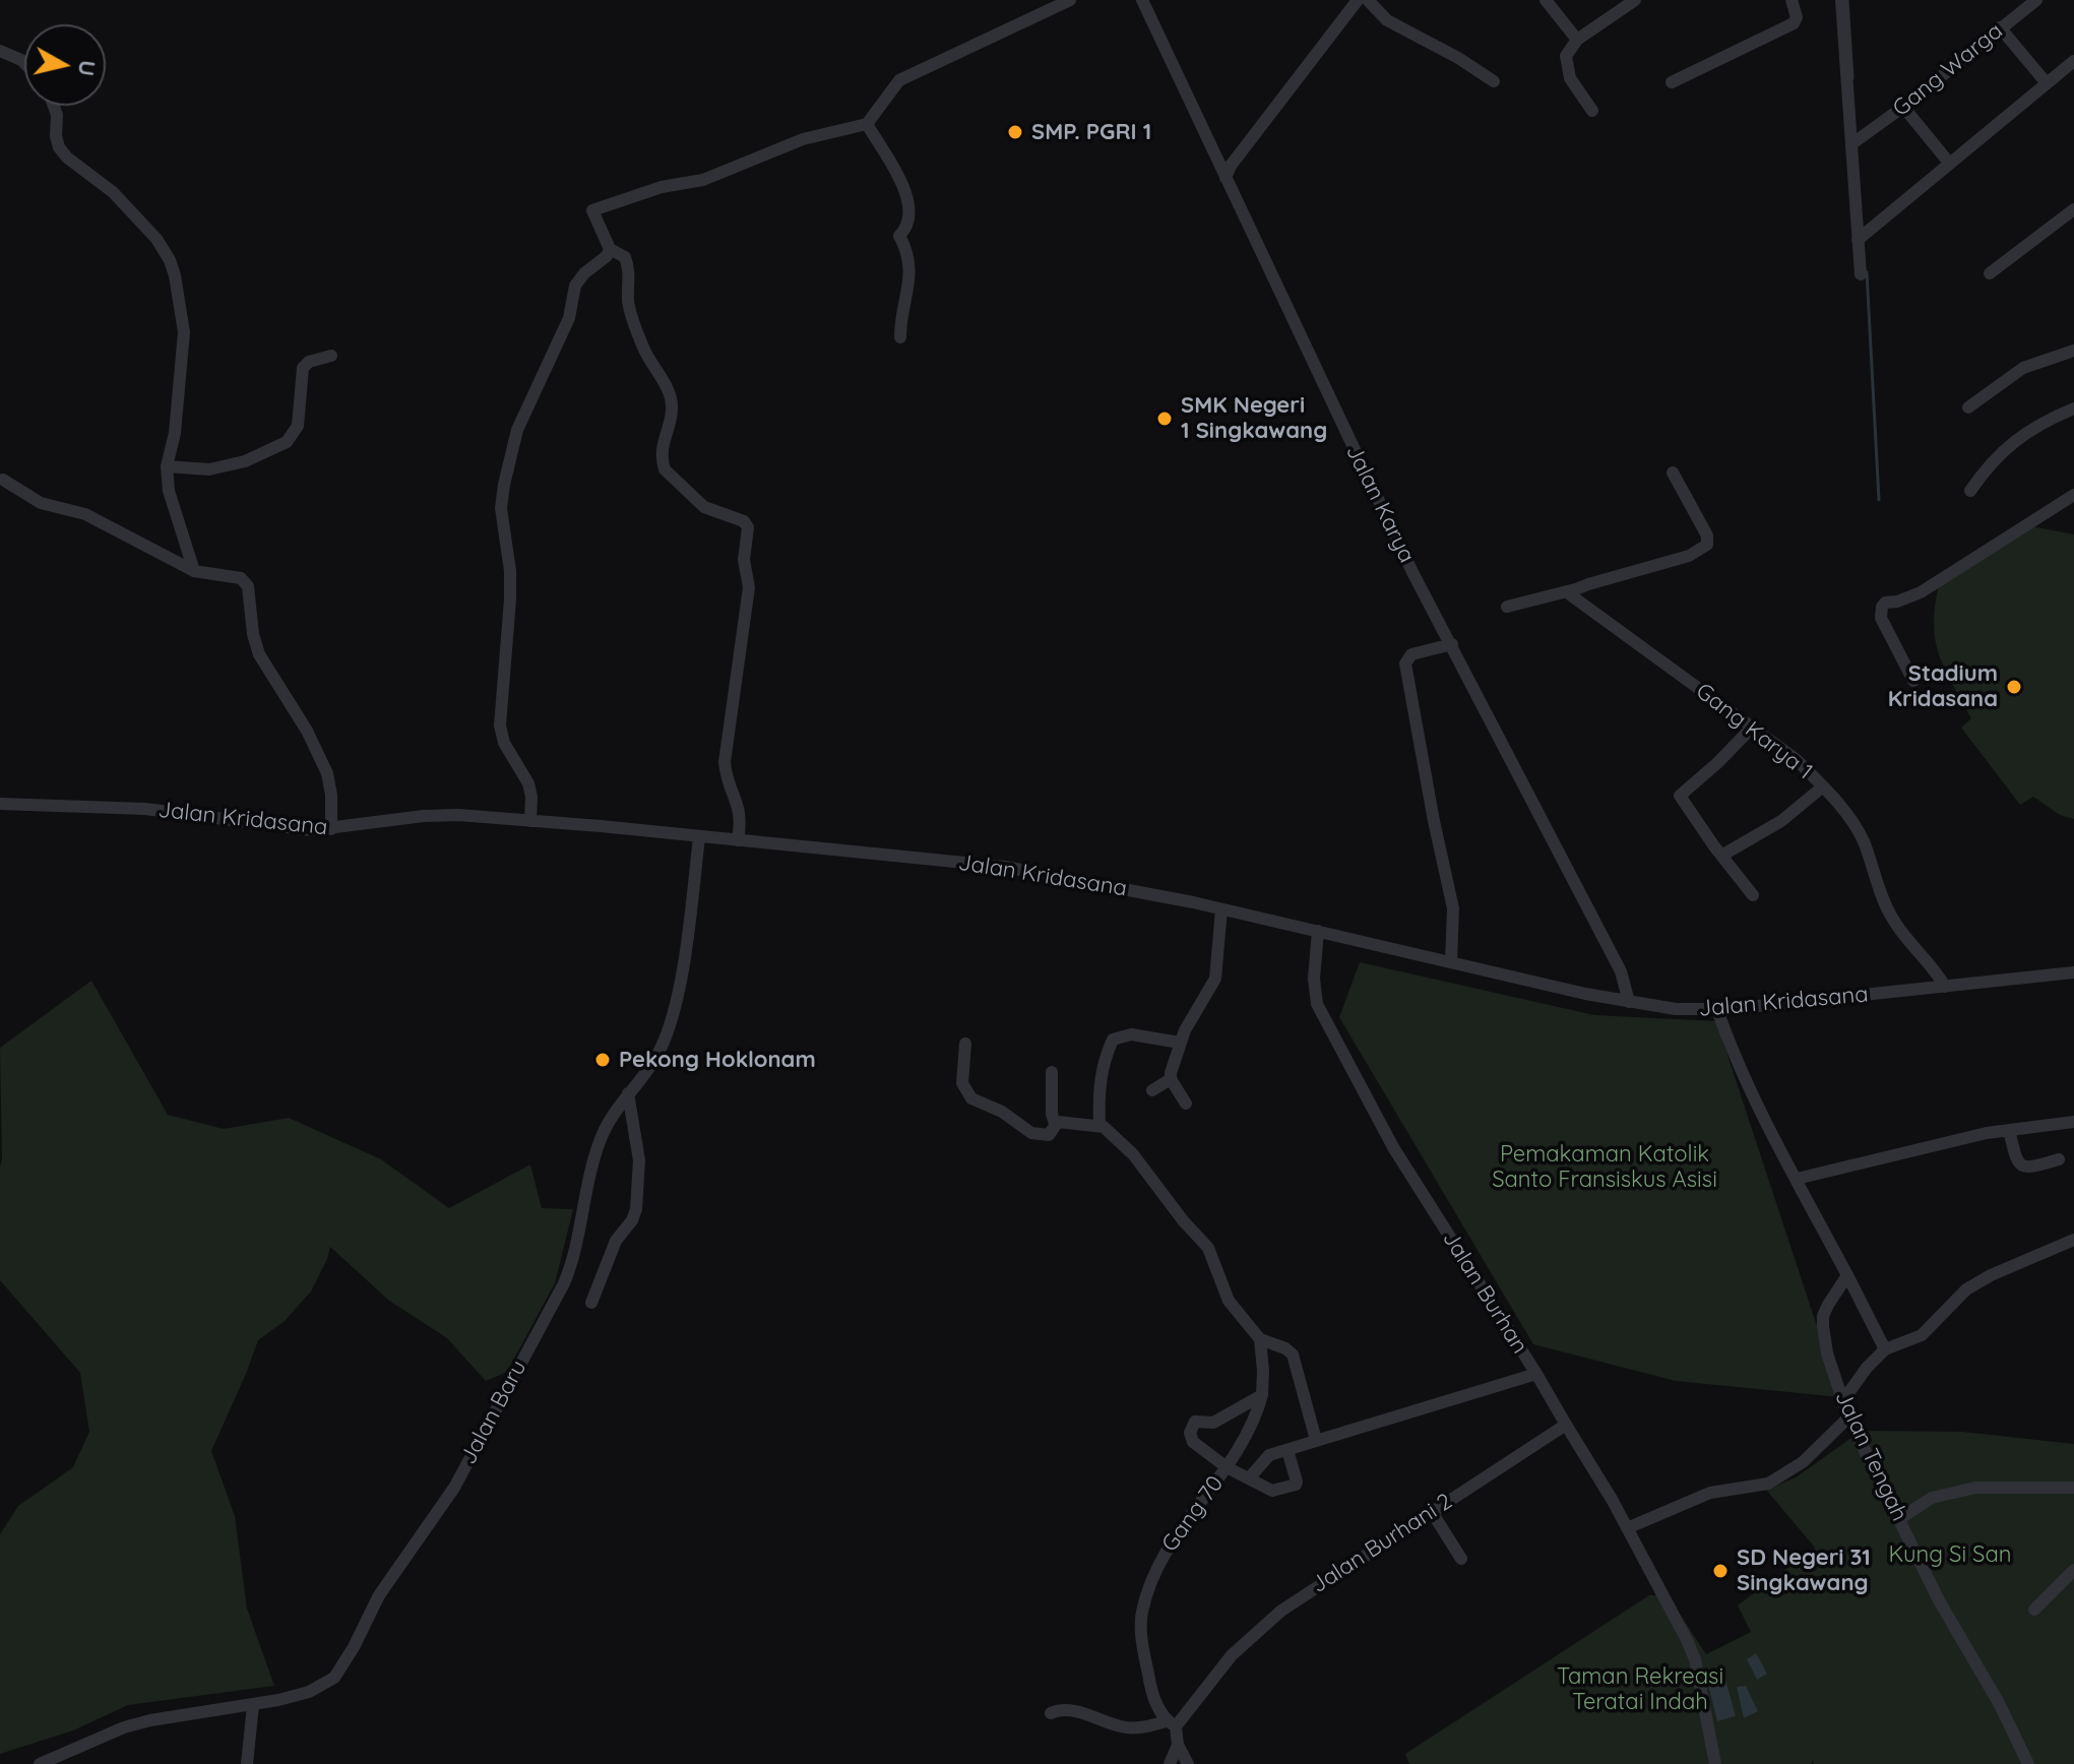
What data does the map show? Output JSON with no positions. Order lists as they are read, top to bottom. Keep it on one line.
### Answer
{"streets":{"street":["Gang Warga","Jalan Karya","Gang Karya 1","Jalan Kridasana","Jalan Burhan","Jalan Baru","Jalan Tengah","Gang 70","Jalan Burhani 2"]},"crossings":[["Jalan Karya","Jalan Kridasana"],["Gang Karya 1","Jalan Kridasana"],["Jalan Kridasana","Jalan Burhan"],["Jalan Kridasana","Jalan Baru"],["Gang 70","Jalan Burhani 2"]],"parks":["Pemakaman Katolik Santo Fransiskus Asisi","Kung Si San","Taman Rekreasi Teratai Indah"],"places":["SMP. PGRI 1","SMK Negeri 1 Singkawang","Stadium Kridasana","Pekong Hoklonam","SD Negeri 31 Singkawang"],"north":"right"}
